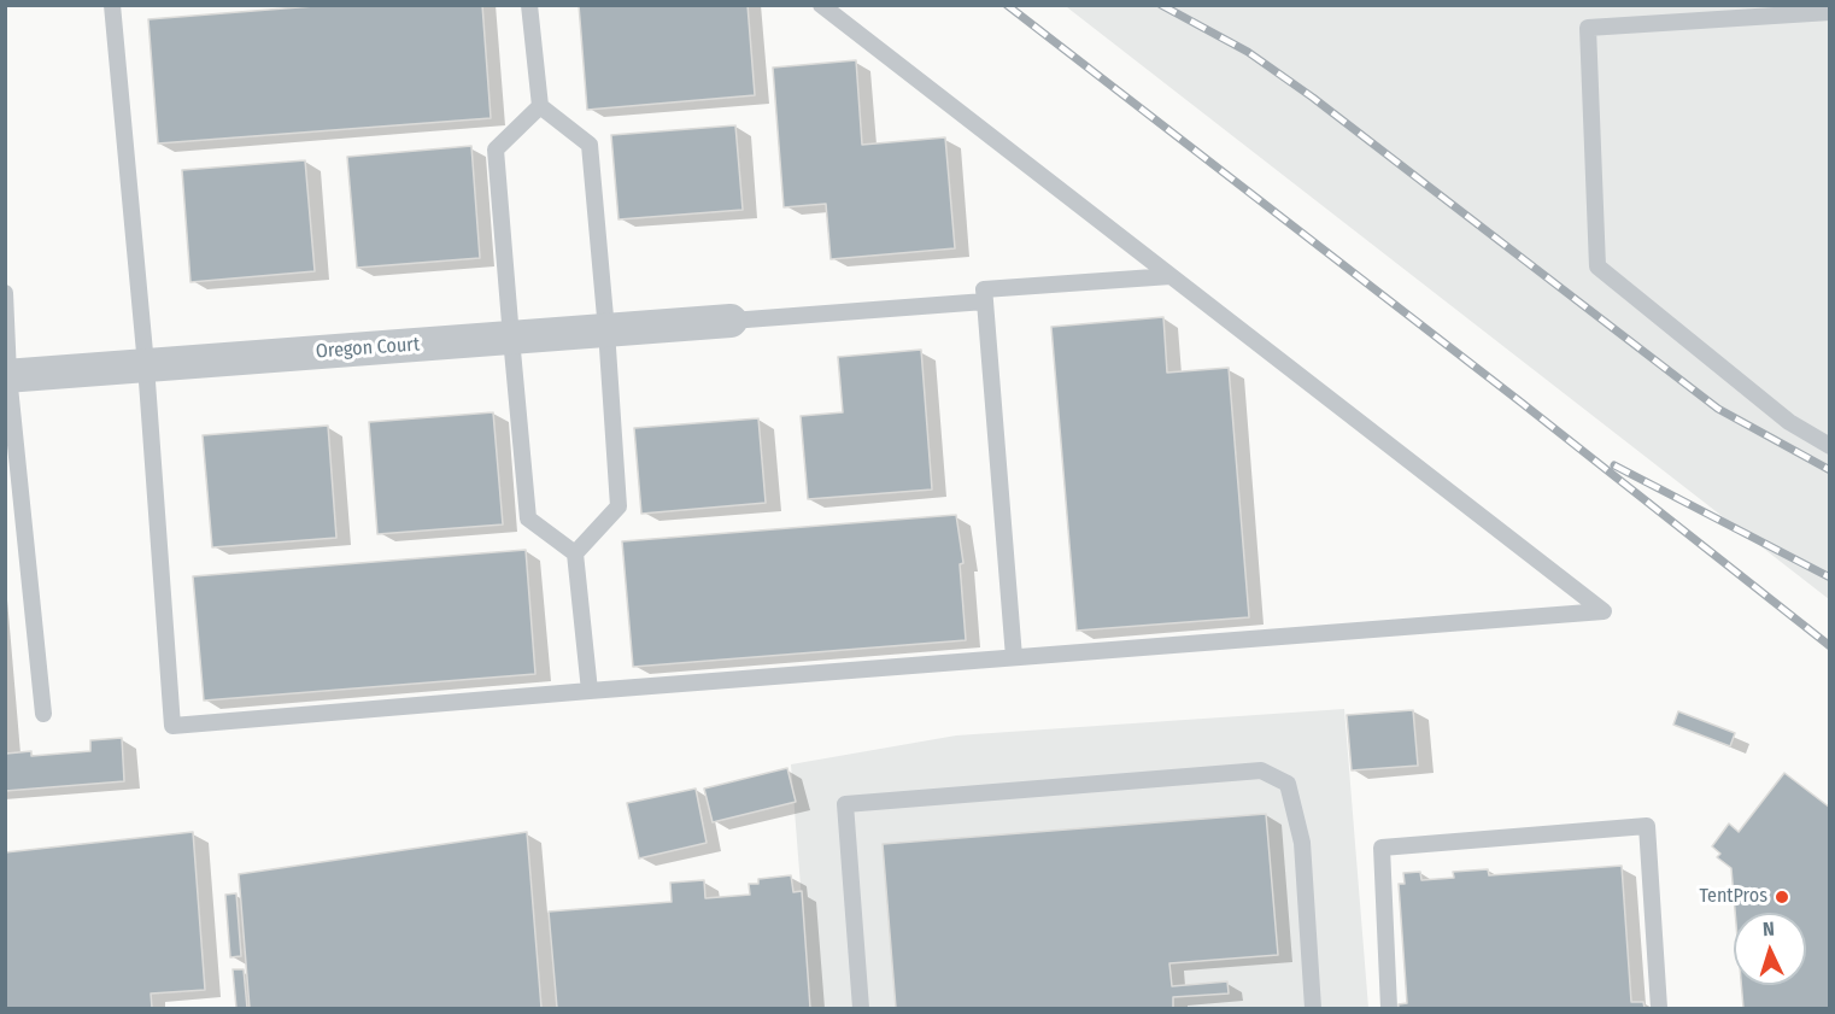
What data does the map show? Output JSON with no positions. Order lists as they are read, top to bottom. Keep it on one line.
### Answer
{"streets":{"street":["Oregon Court"]},"places":["TentPros"],"north":"top"}
